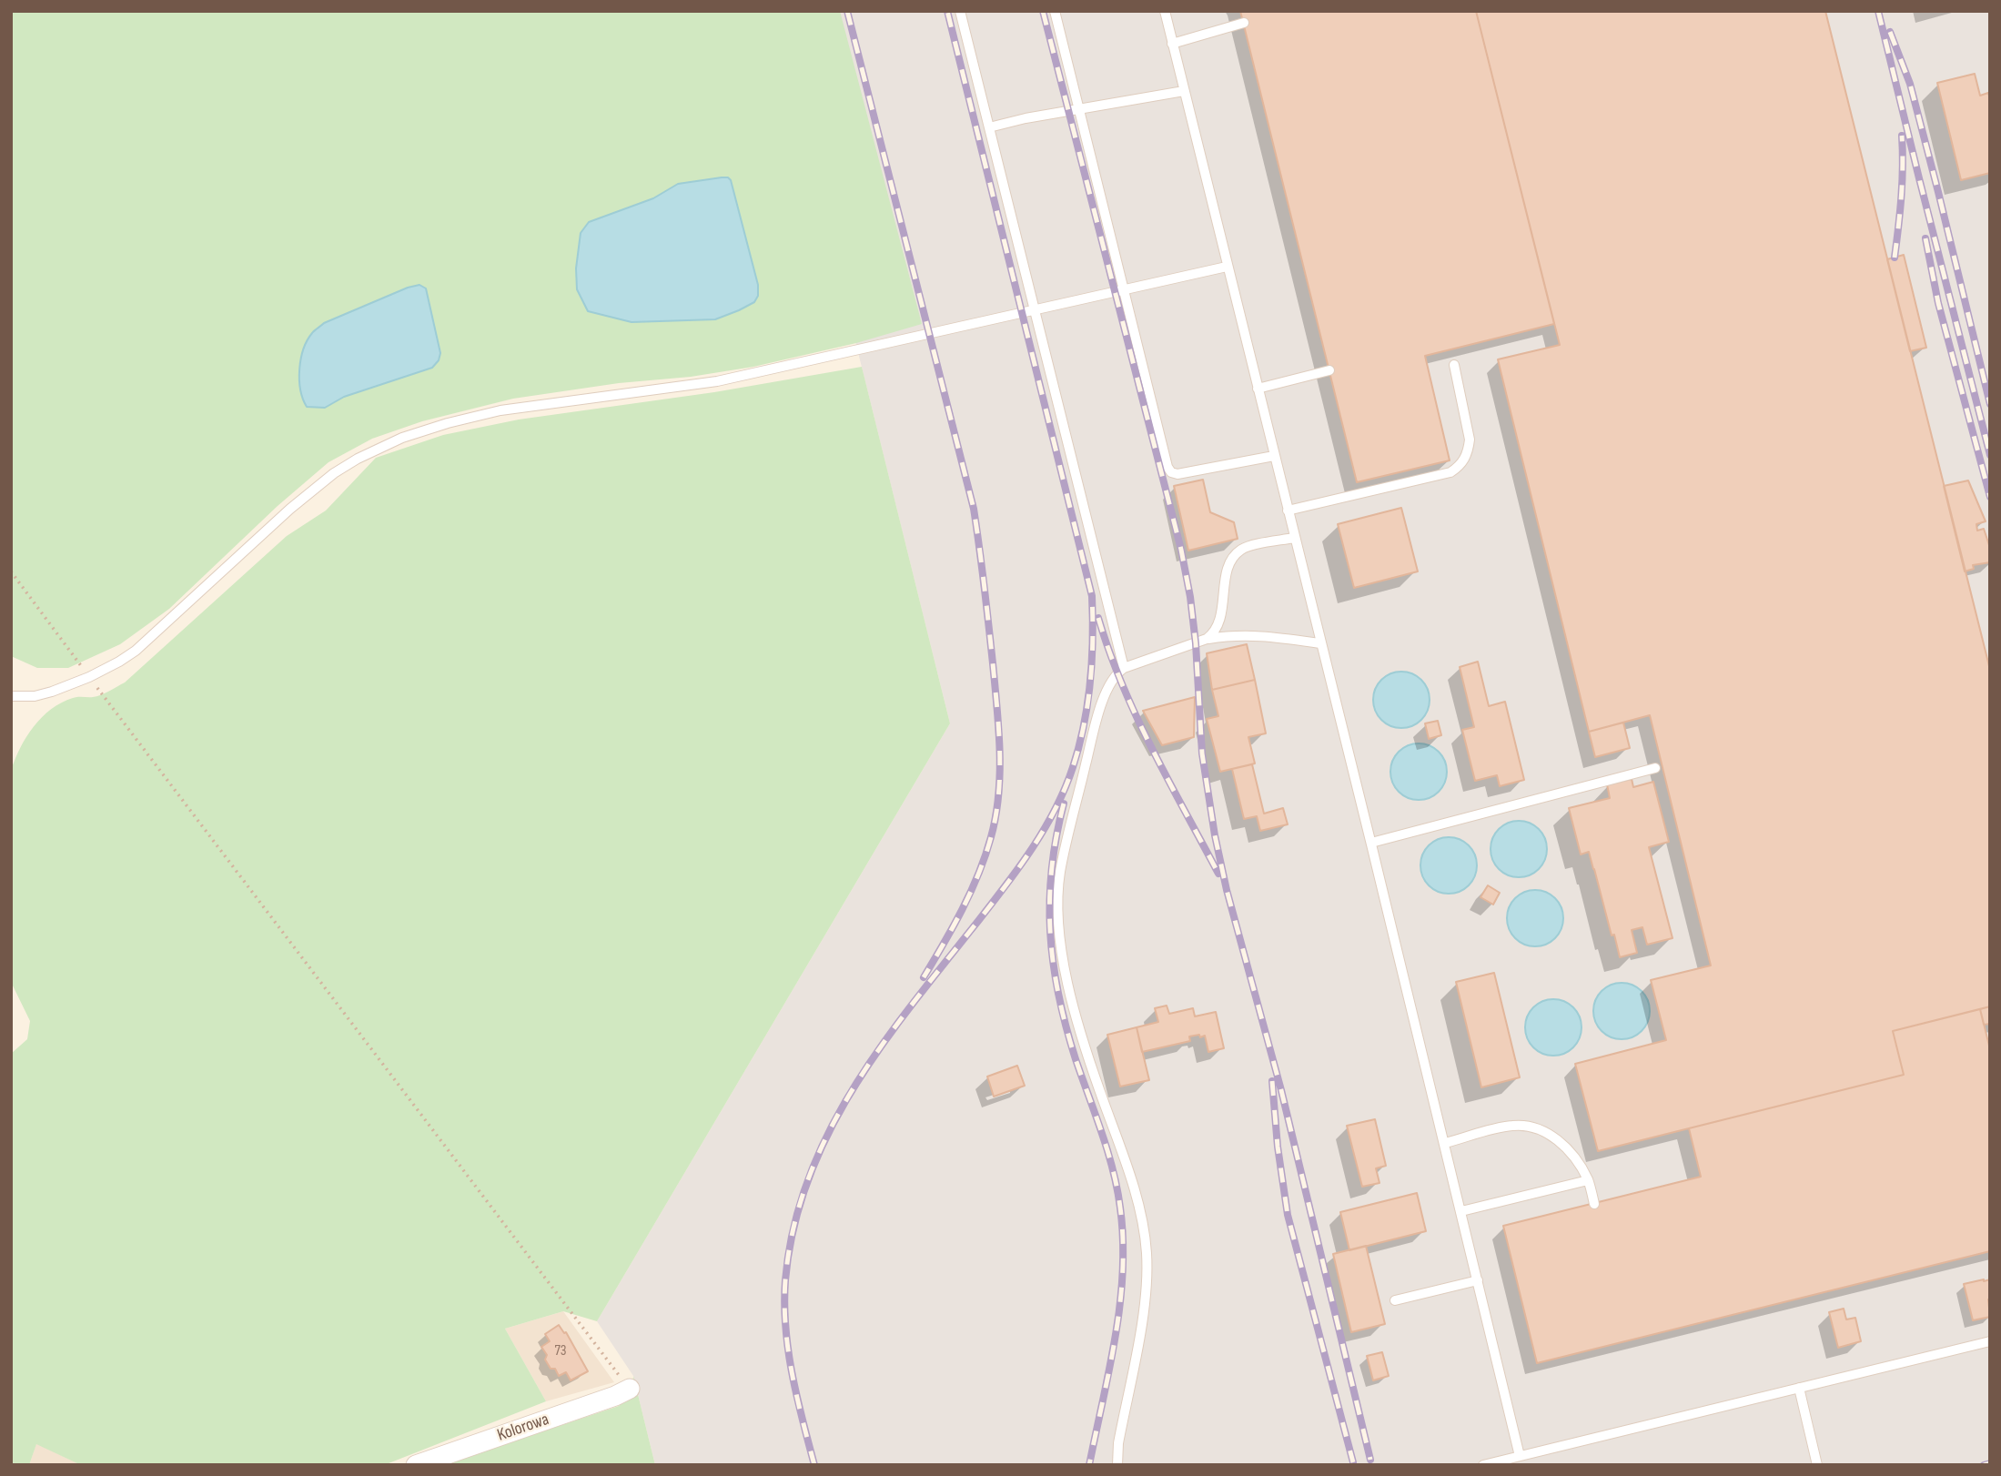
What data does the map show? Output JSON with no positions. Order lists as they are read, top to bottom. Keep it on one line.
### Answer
{"streets":{"street":["Kolorowa"]},"house_numbers":["73"]}
